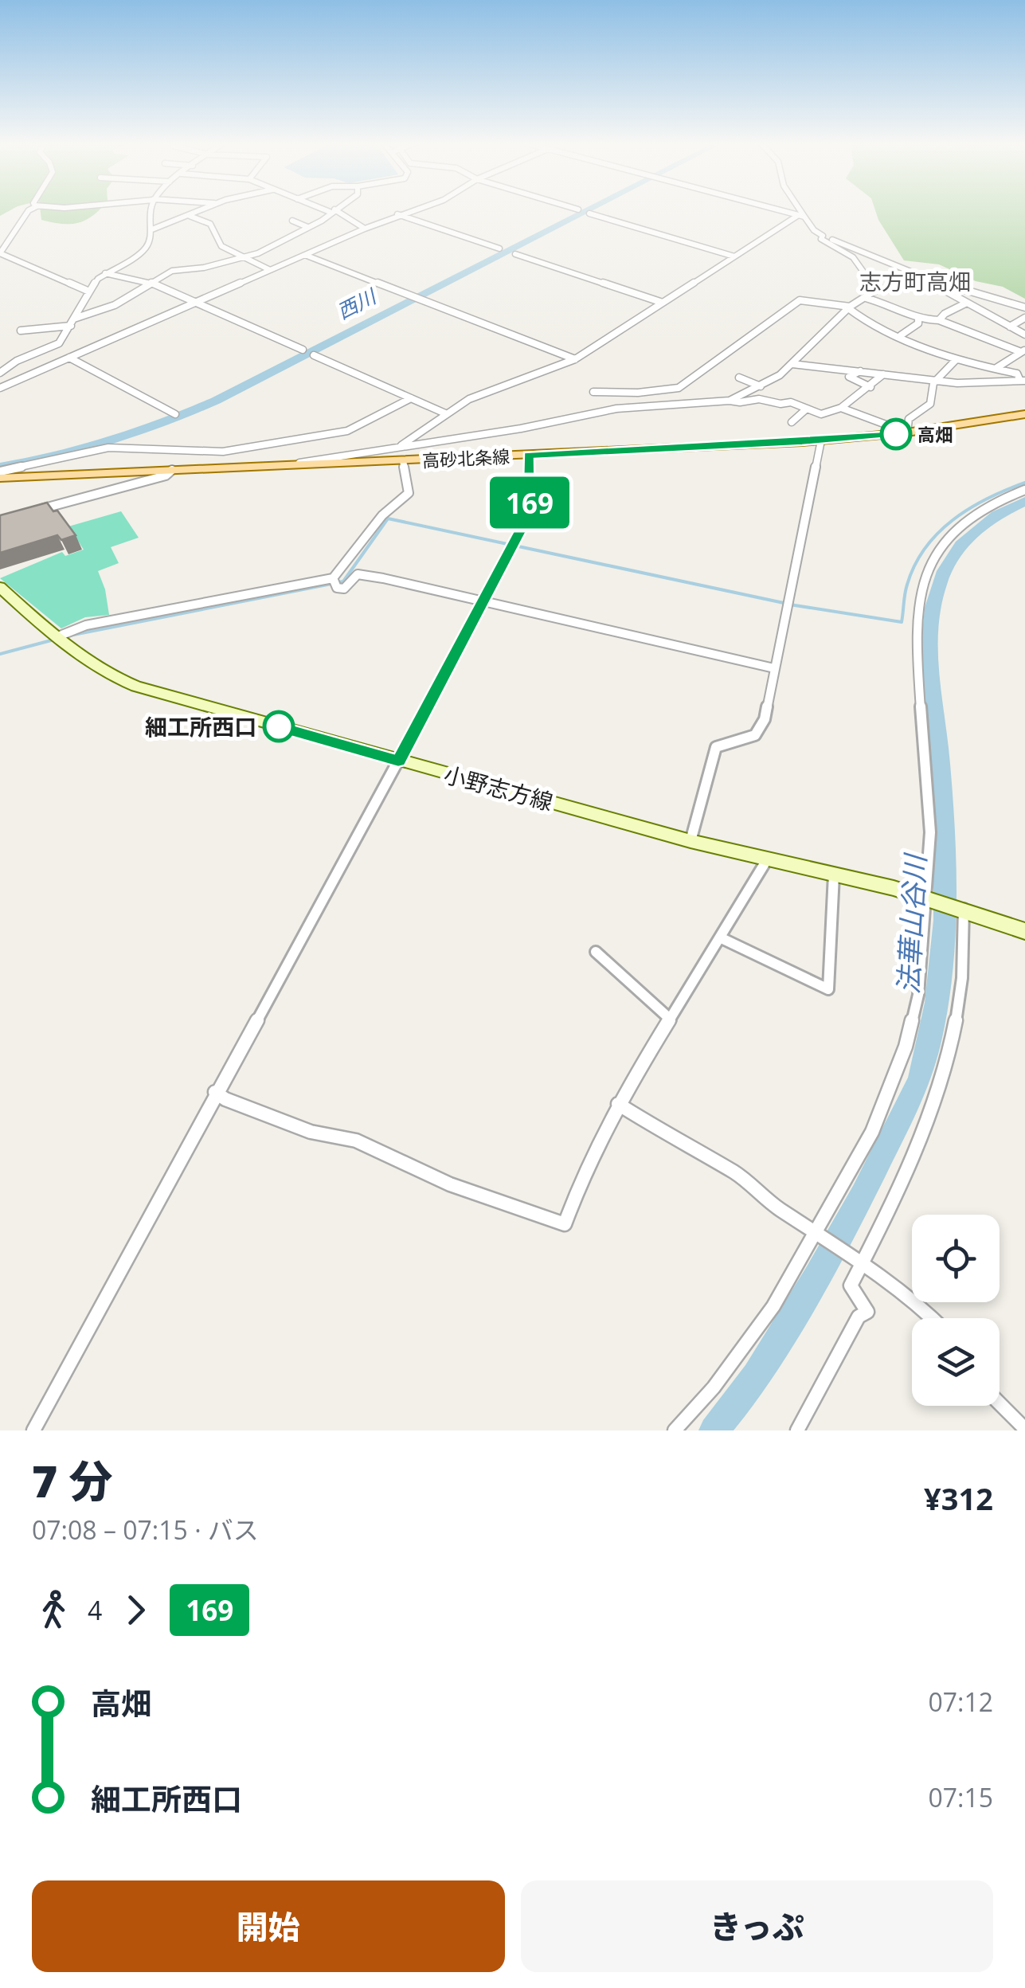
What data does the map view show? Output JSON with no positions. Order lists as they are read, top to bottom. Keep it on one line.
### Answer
{"streets":{"main road":["高砂北条線","小野志方線"]},"districts":["志方町高畑"],"water":["西川","法華山谷川"],"places":["高畑","細工所西口"],"lines":["bus line 169"],"page":{"on_map":"169","heading":["7 分","07:08 – 07:15 · バス","¥312"],"legs":["4","169"],"list":[{"name":"高畑","value":"07:12"},{"name":"細工所西口","value":"07:15"}],"buttons":["開始","きっぷ"]}}
